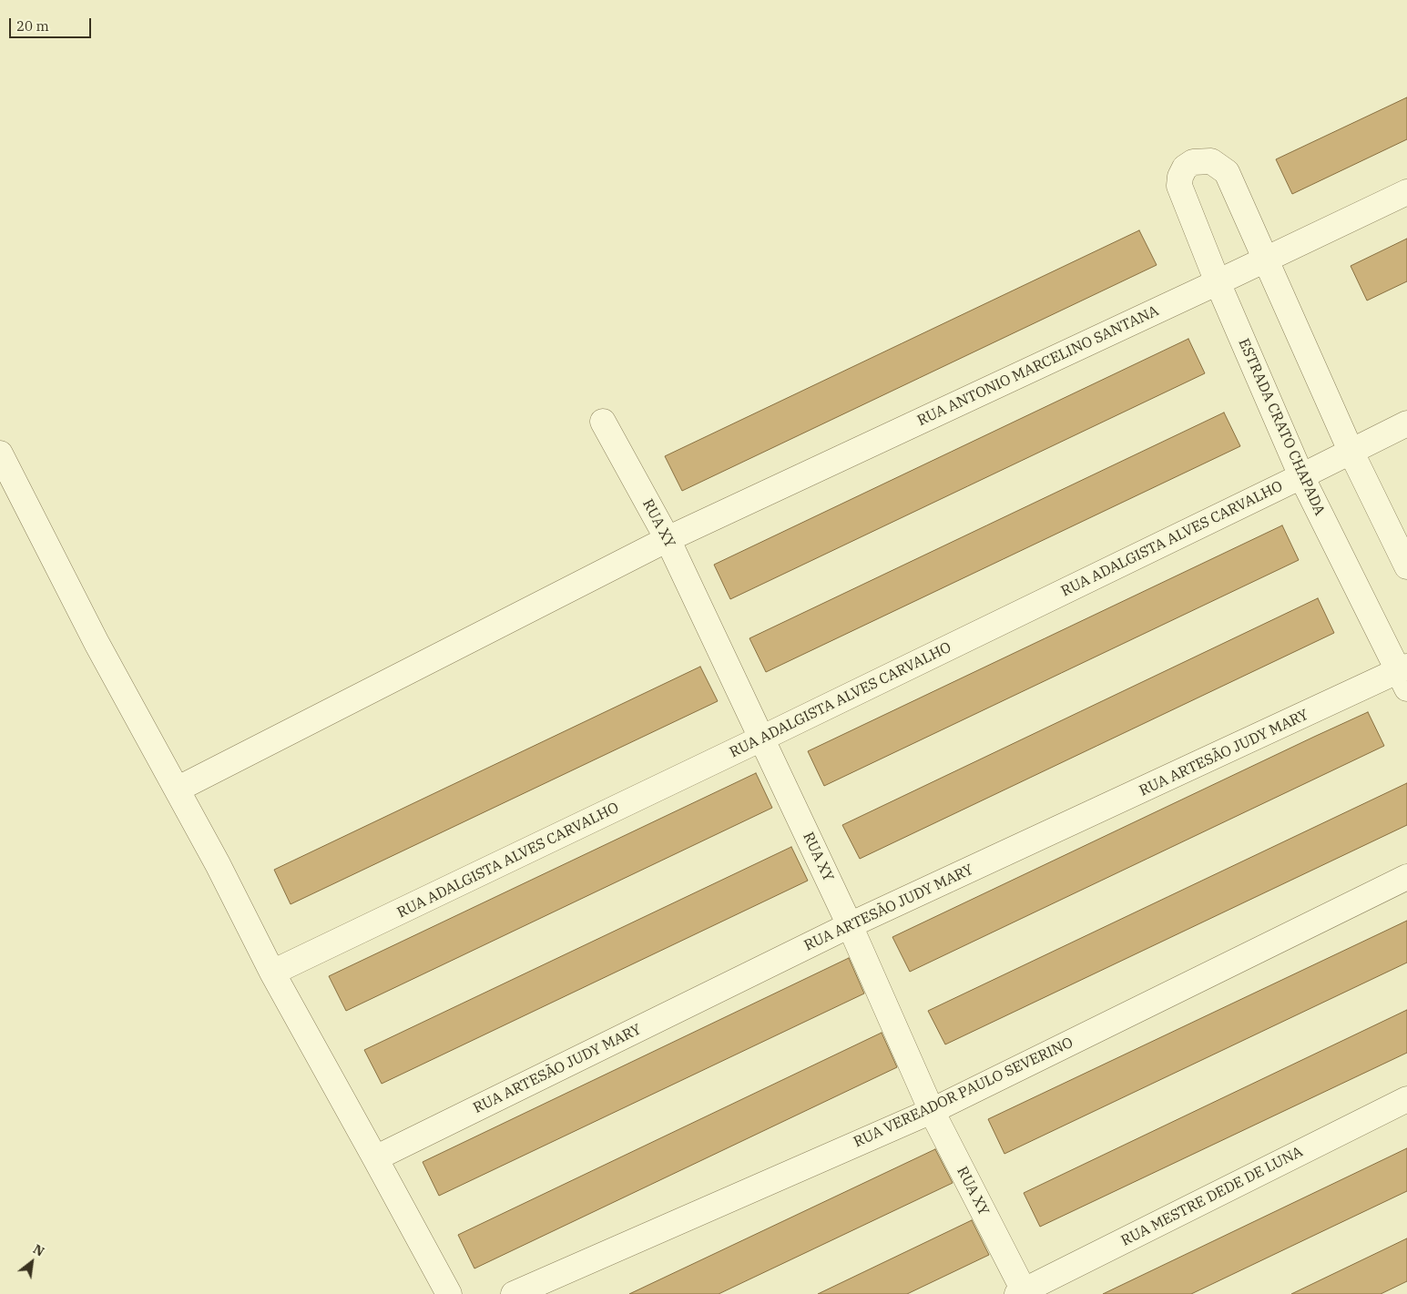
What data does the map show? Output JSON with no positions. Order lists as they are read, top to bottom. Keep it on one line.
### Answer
{"streets":{"street":["RUA ANTONIO MARCELINO SANTANA","ESTRADA CRATO CHAPADA","RUA XY","RUA ADALGISTA ALVES CARVALHO","RUA ARTESÃO JUDY MARY","RUA VEREADOR PAULO SEVERINO","RUA MESTRE DEDE DE LUNA"]},"crossings":[["RUA ANTONIO MARCELINO SANTANA","ESTRADA CRATO CHAPADA"],["RUA ANTONIO MARCELINO SANTANA","RUA XY"],["ESTRADA CRATO CHAPADA","RUA ADALGISTA ALVES CARVALHO"],["ESTRADA CRATO CHAPADA","RUA ARTESÃO JUDY MARY"],["RUA XY","RUA ADALGISTA ALVES CARVALHO"],["RUA XY","RUA ARTESÃO JUDY MARY"],["RUA XY","RUA VEREADOR PAULO SEVERINO"],["RUA XY","RUA MESTRE DEDE DE LUNA"]],"scale_bar":"20 m","north":"top right"}
